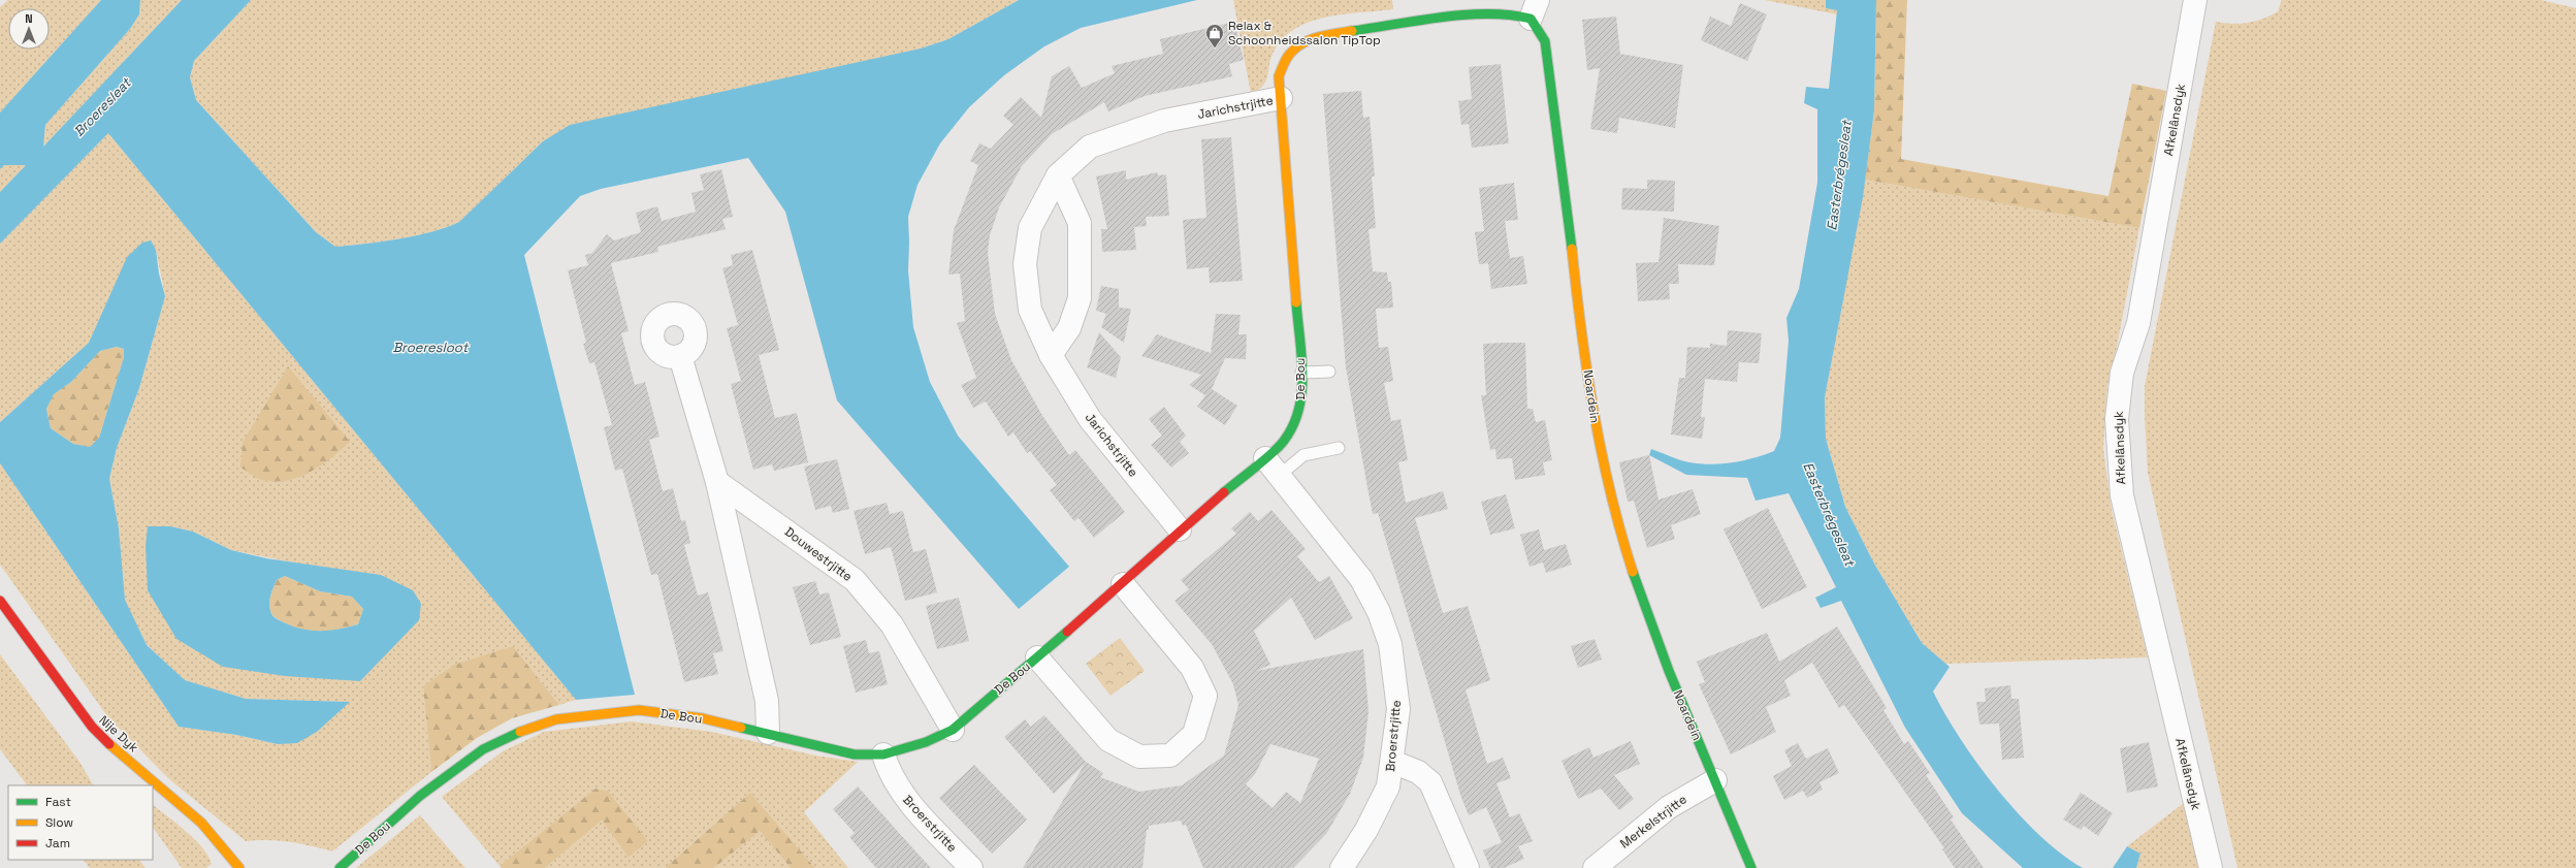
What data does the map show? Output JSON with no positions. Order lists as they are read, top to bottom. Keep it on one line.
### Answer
{"streets":{"street":["Jarichstrjitte","Afkelânsdyk","De Bou","Noardein","Douwestrjitte","Nije Dyk","Broerstrjitte","Merkelstrjitte"]},"crossings":[["Jarichstrjitte","De Bou"],["Jarichstrjitte","Noardein"],["De Bou","Douwestrjitte"],["De Bou","Broerstrjitte"],["Noardein","Merkelstrjitte"]],"water":["Broeresleat","Easterbrégesleat","Broeresloot"],"places":{"shop":["Relax & Schoonheidssalon TipTop"]},"legend":["Fast","Slow","Jam"],"north":"top"}
